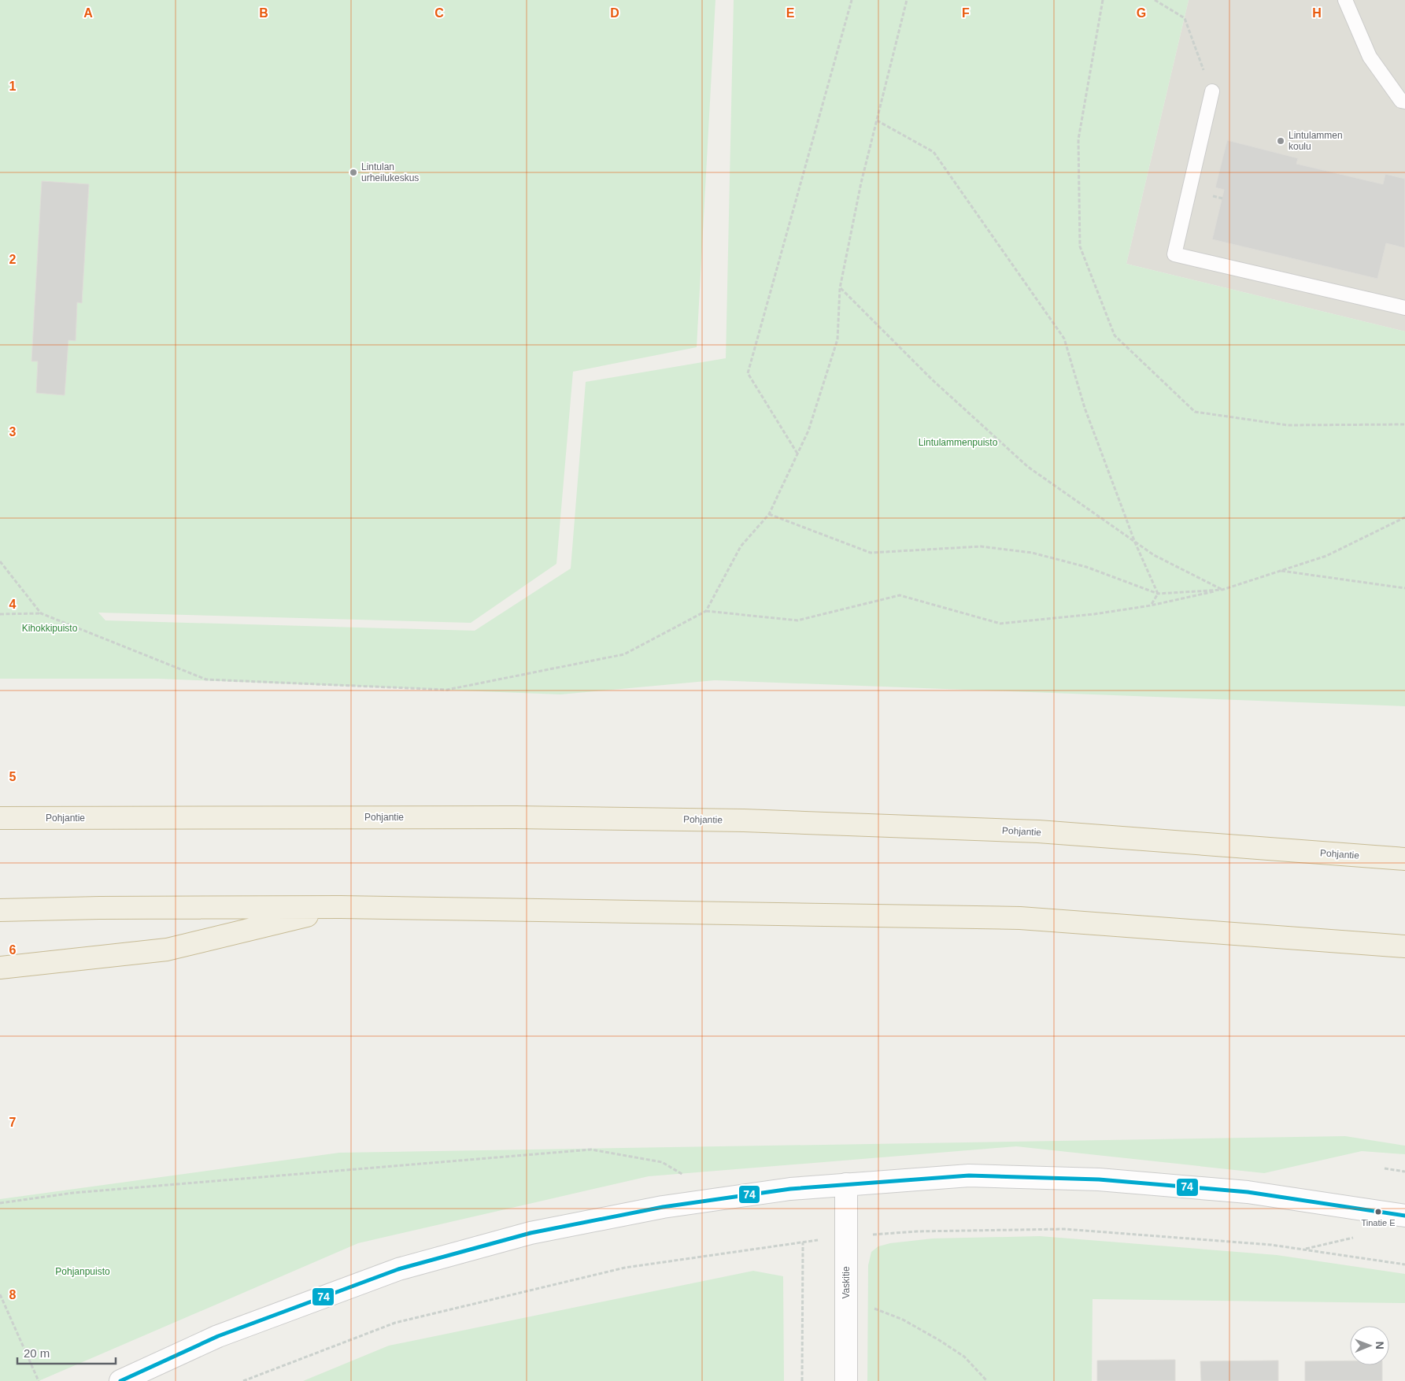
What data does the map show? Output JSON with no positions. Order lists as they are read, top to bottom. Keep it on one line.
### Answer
{"streets":{"highway":["Pohjantie"],"street":["Vaskitie"]},"parks":["Lintulammenpuisto","Kihokkipuisto","Pohjanpuisto"],"places":["Lintulammen koulu","Lintulan urheilukeskus","Tinatie E"],"lines":["transit line 74"],"scale_bar":"20 m","north":"right","grid":{"columns":["A","B","C","D","E","F","G","H"],"rows":["1","2","3","4","5","6","7","8"]}}
